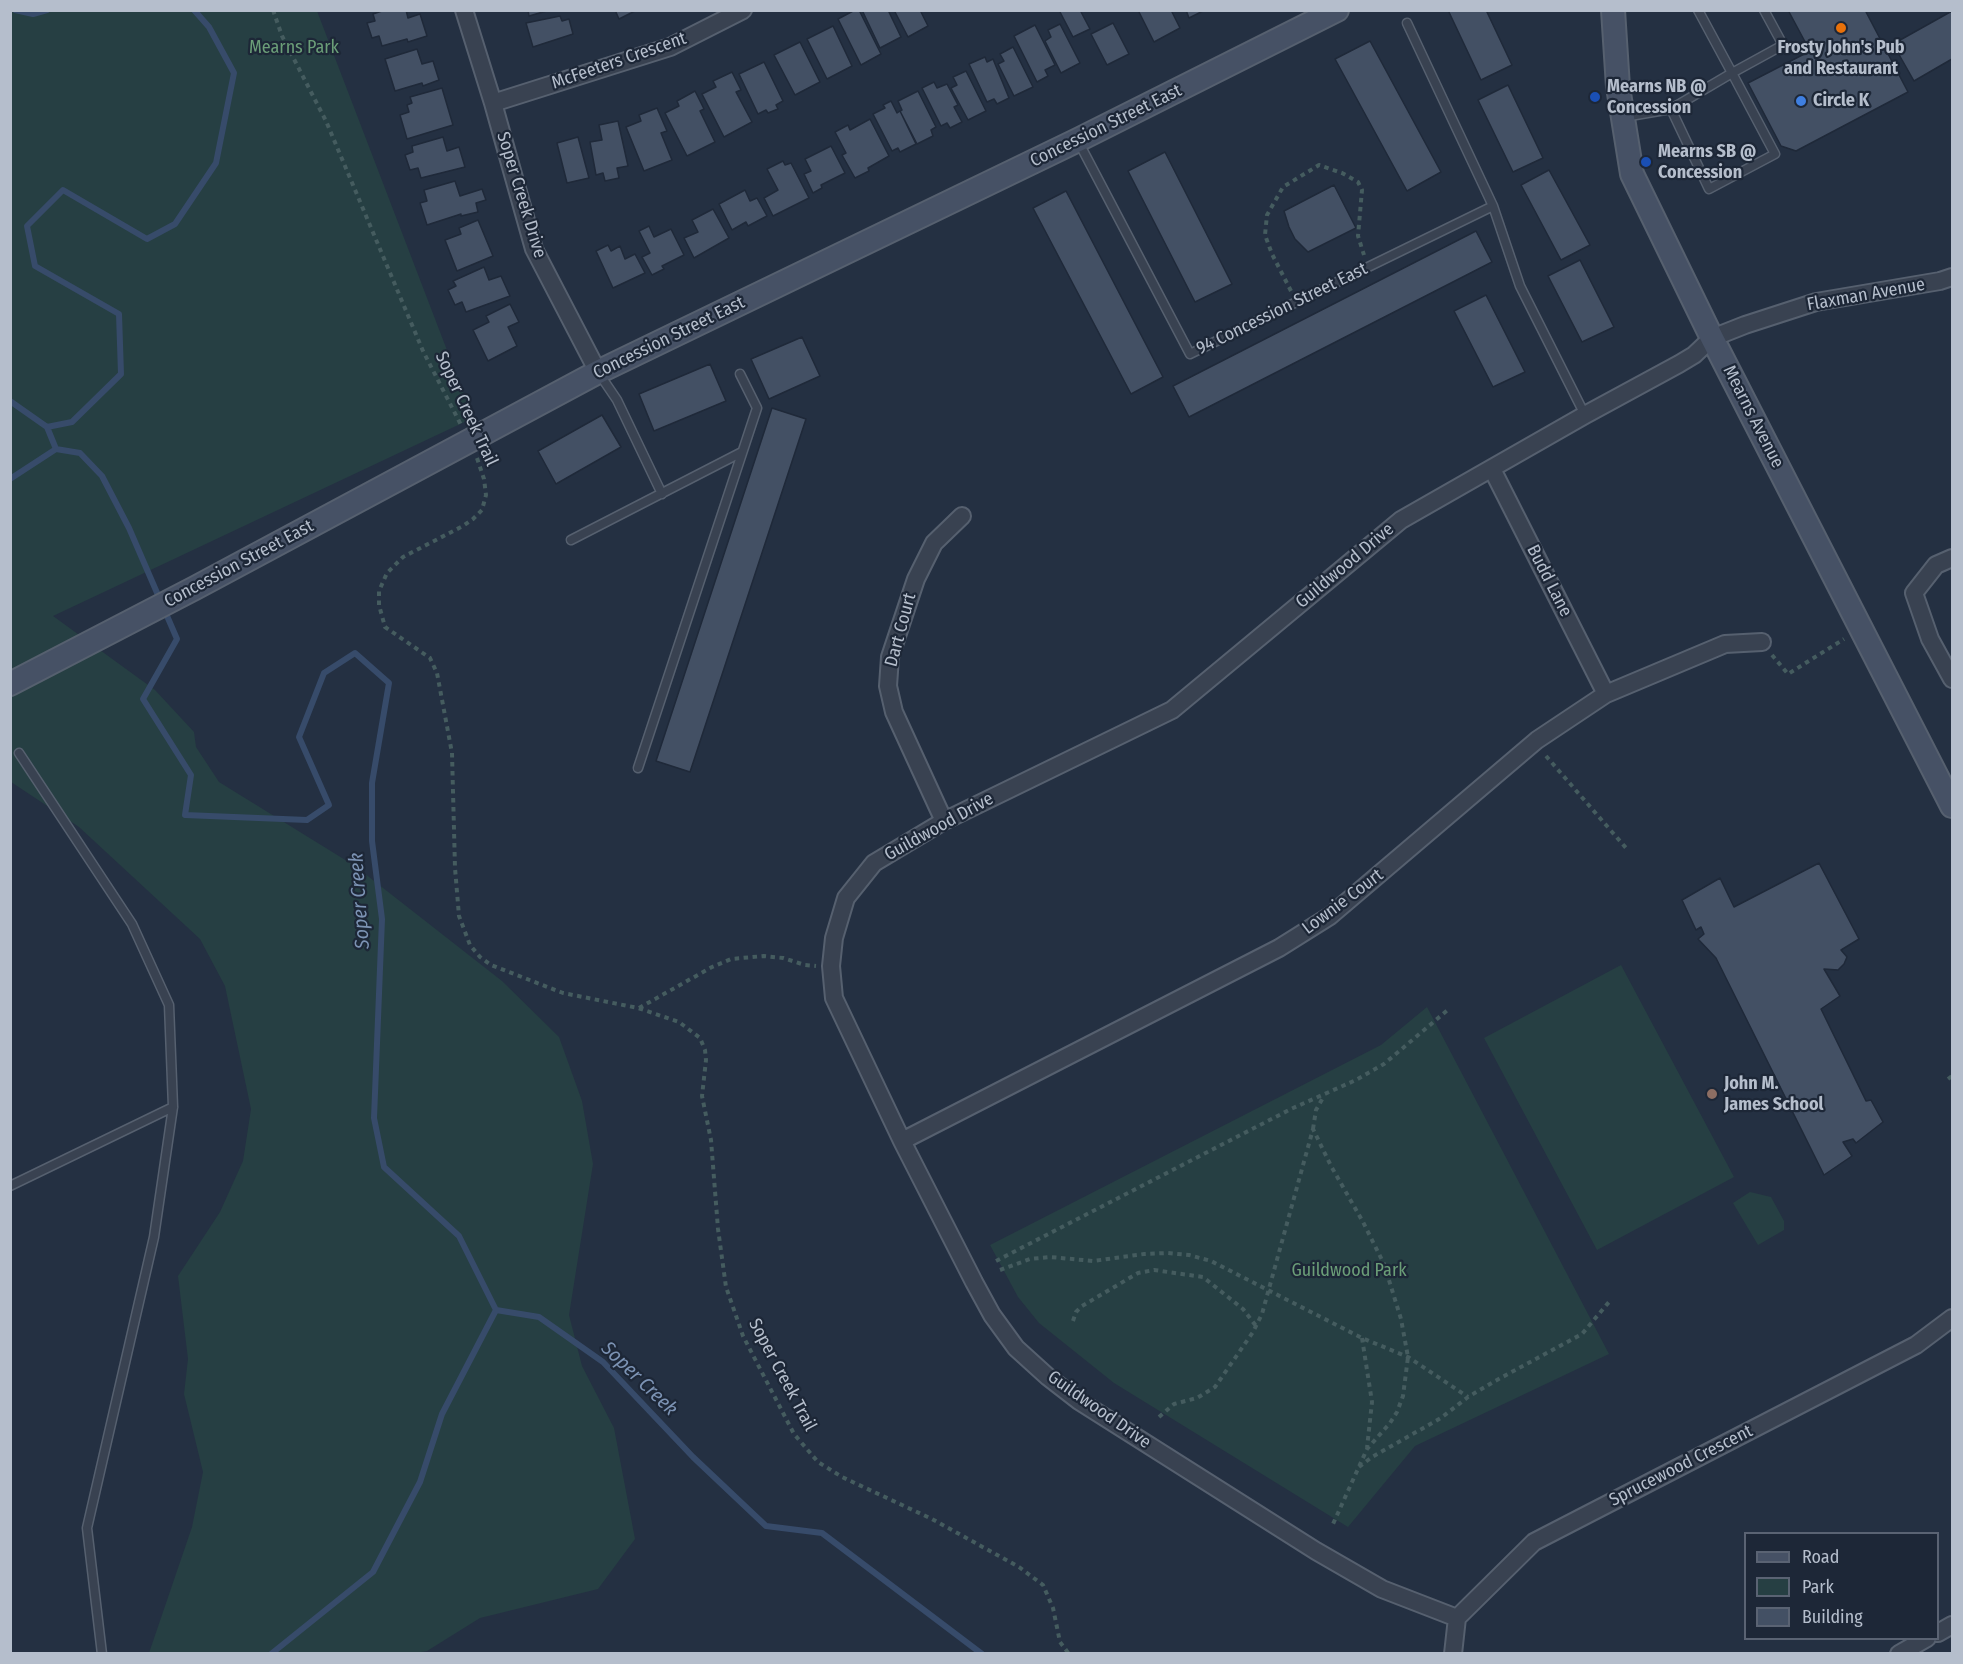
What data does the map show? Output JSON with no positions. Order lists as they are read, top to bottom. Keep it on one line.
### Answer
{"streets":{"street":["McFeeters Crescent","Concession Street East","Soper Creek Drive","Flaxman Avenue","Mearns Avenue","Guildwood Drive","Budd Lane","Dart Court","Lownie Court","Sprucewood Crescent"],"lane":["94 Concession Street East"],"path":["Soper Creek Trail"]},"crossings":[["McFeeters Crescent","Soper Creek Drive"],["Concession Street East","Soper Creek Drive"],["Concession Street East","94 Concession Street East"],["Concession Street East","Soper Creek Trail"],["Flaxman Avenue","Mearns Avenue"],["Flaxman Avenue","Guildwood Drive"],["Mearns Avenue","Guildwood Drive"],["Guildwood Drive","Budd Lane"],["Guildwood Drive","Dart Court"],["Guildwood Drive","Lownie Court"],["Guildwood Drive","Sprucewood Crescent"],["Budd Lane","Lownie Court"]],"water":["Soper Creek"],"parks":["Mearns Park","Guildwood Park"],"places":["Frosty John's Pub and Restaurant","Mearns NB @ Concession","Circle K","Mearns SB @ Concession","John M. James School"],"legend":["Road","Park","Building"]}
